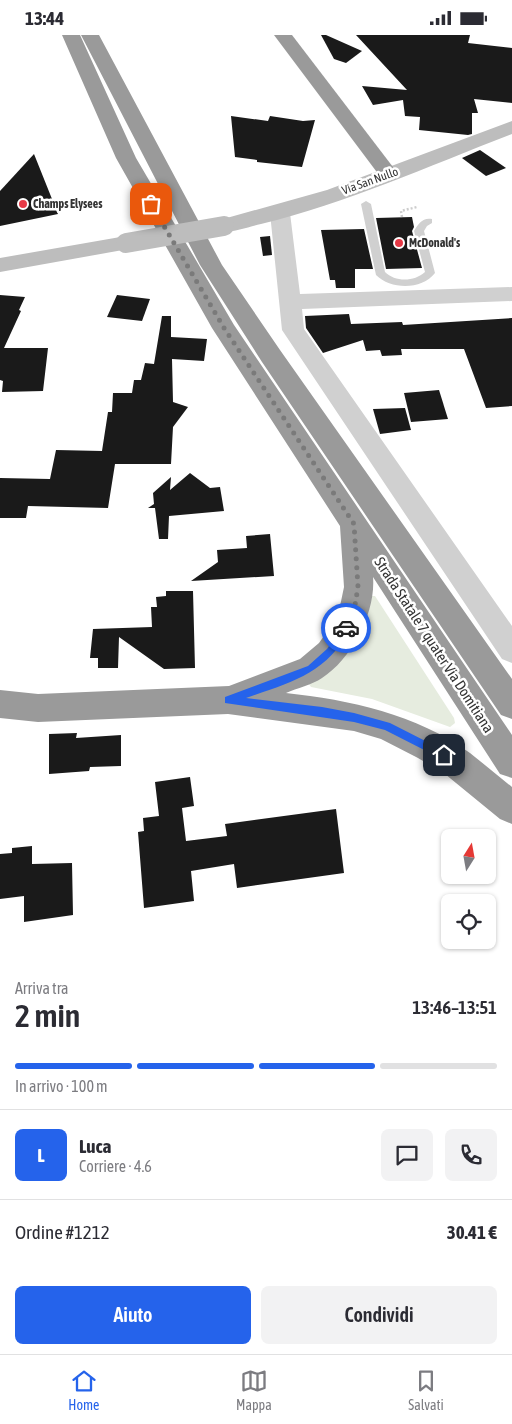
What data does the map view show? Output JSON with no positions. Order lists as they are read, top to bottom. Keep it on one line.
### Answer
{"streets":{"highway":["Strada Statale 7 quater Via Domitiana"],"street":["Via San Nullo"]},"places":["Champs Elysees","McDonald's"],"north":"top","page":{"status":"13:44","heading":["2 min","Arriva tra","13:46–13:51"],"panel":["Luca","Corriere · 4.6","Ordine #1212","30.41 €"],"bar":"In arrivo · 100 m","round":"L","buttons":["Aiuto","Condividi"],"tabs":["Home","Mappa","Salvati"]}}
